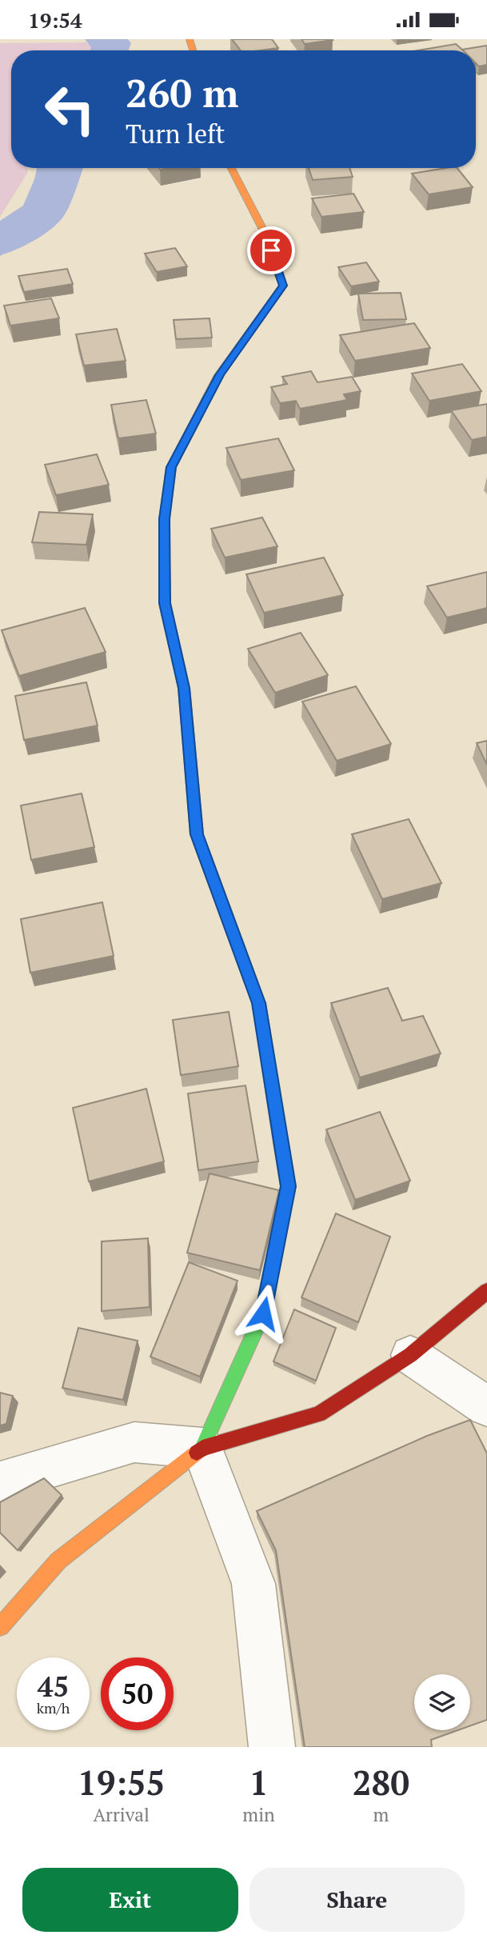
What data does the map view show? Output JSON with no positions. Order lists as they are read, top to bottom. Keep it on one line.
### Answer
{"page":{"status":"19:54","turn":["260 m","Turn left"],"speed":"45 km/h","limit":"50","eta":["19:55","Arrival","1","min","280","m"],"buttons":["Exit","Share"]}}
